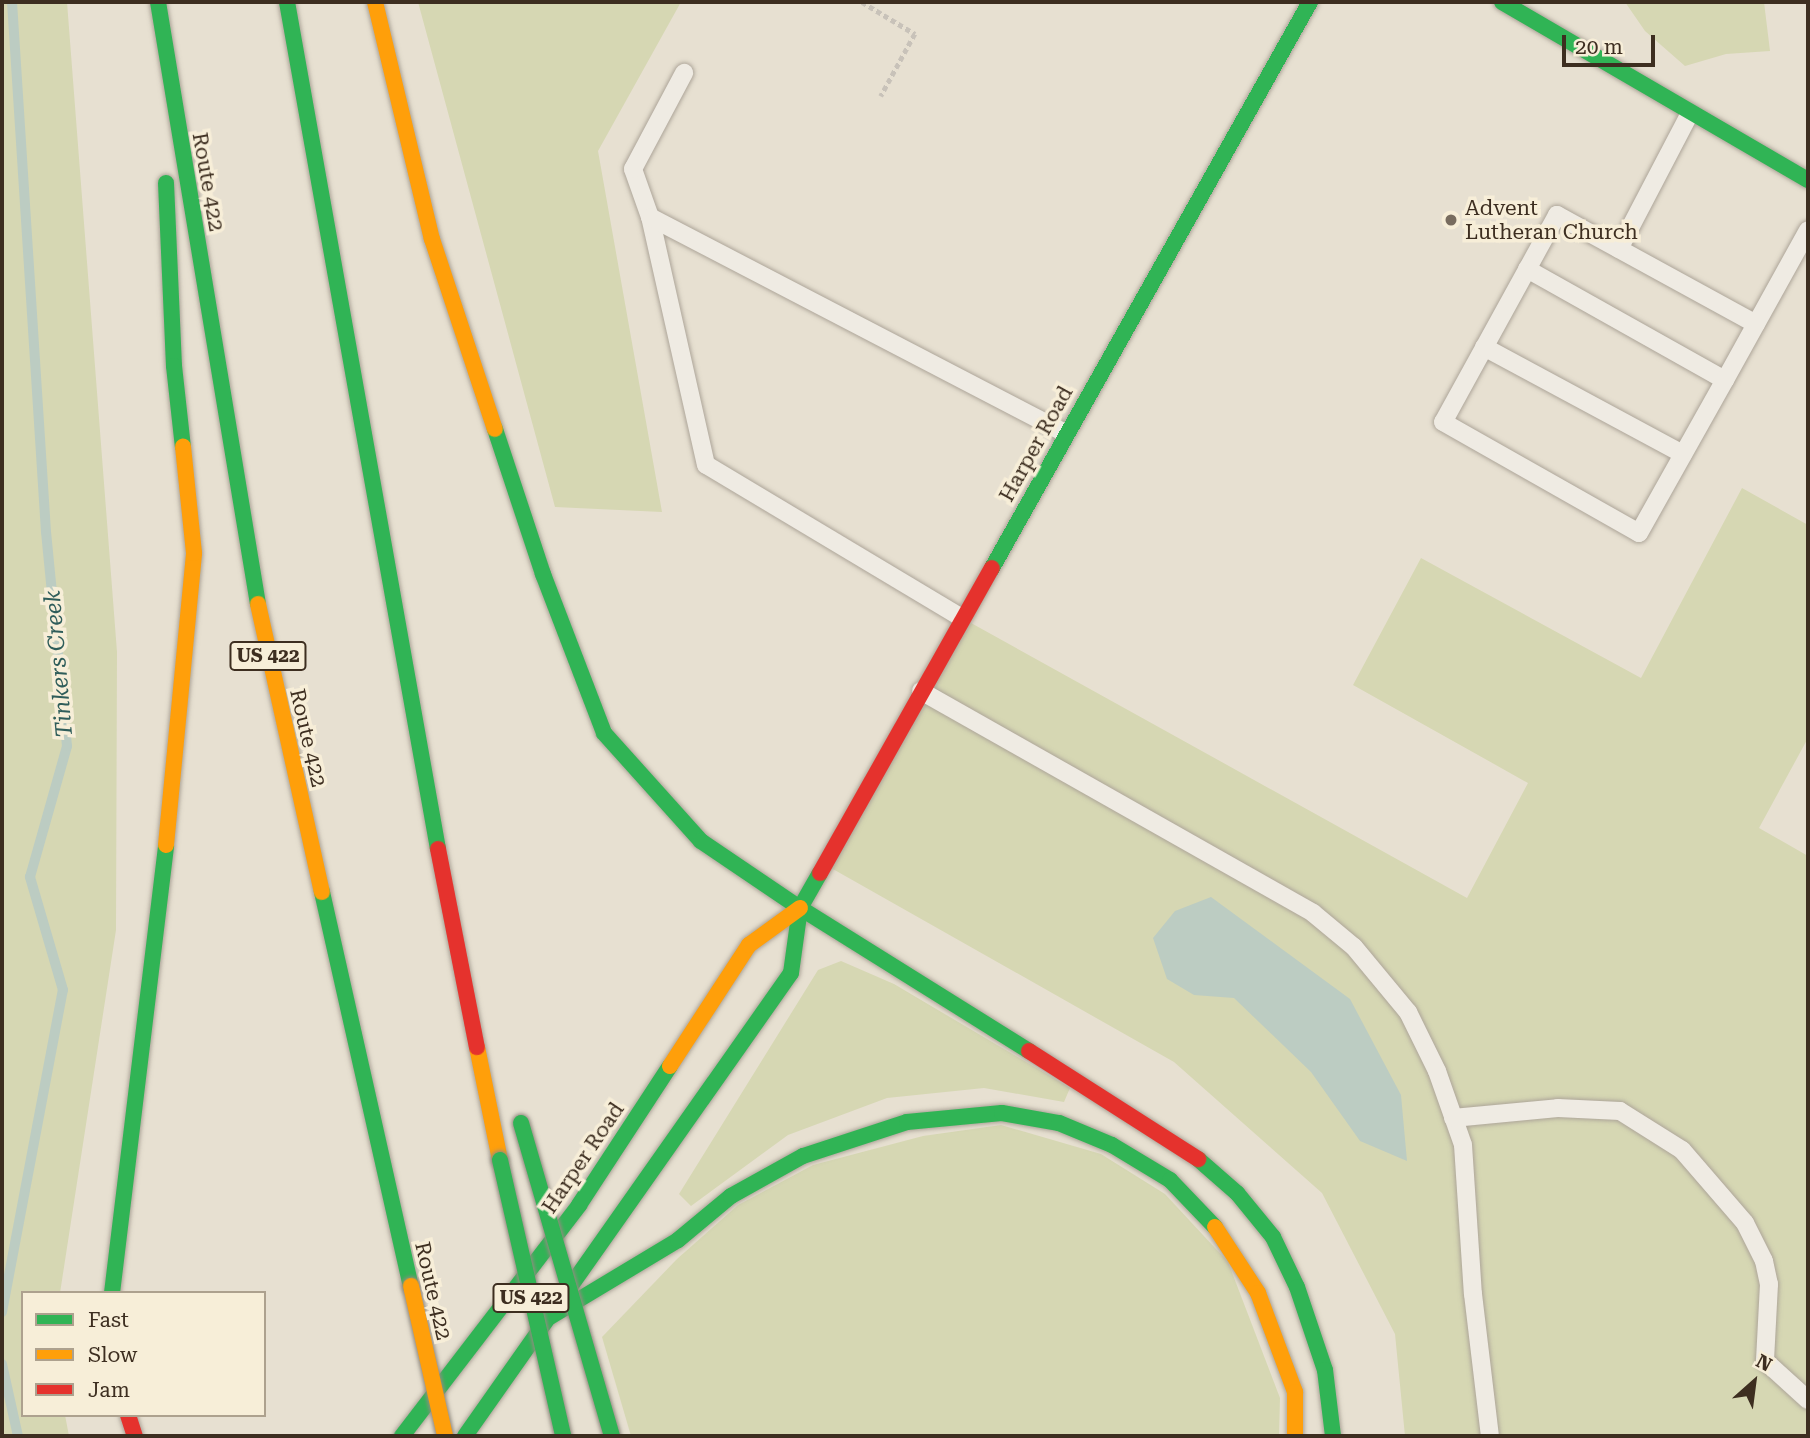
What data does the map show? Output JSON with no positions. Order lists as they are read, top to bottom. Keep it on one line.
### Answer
{"streets":{"main road":["Route 422","Harper Road","US 422"]},"water":["Tinkers Creek"],"places":["Advent Lutheran Church"],"legend":["Fast","Slow","Jam"],"scale_bar":"20 m","north":"top right"}
